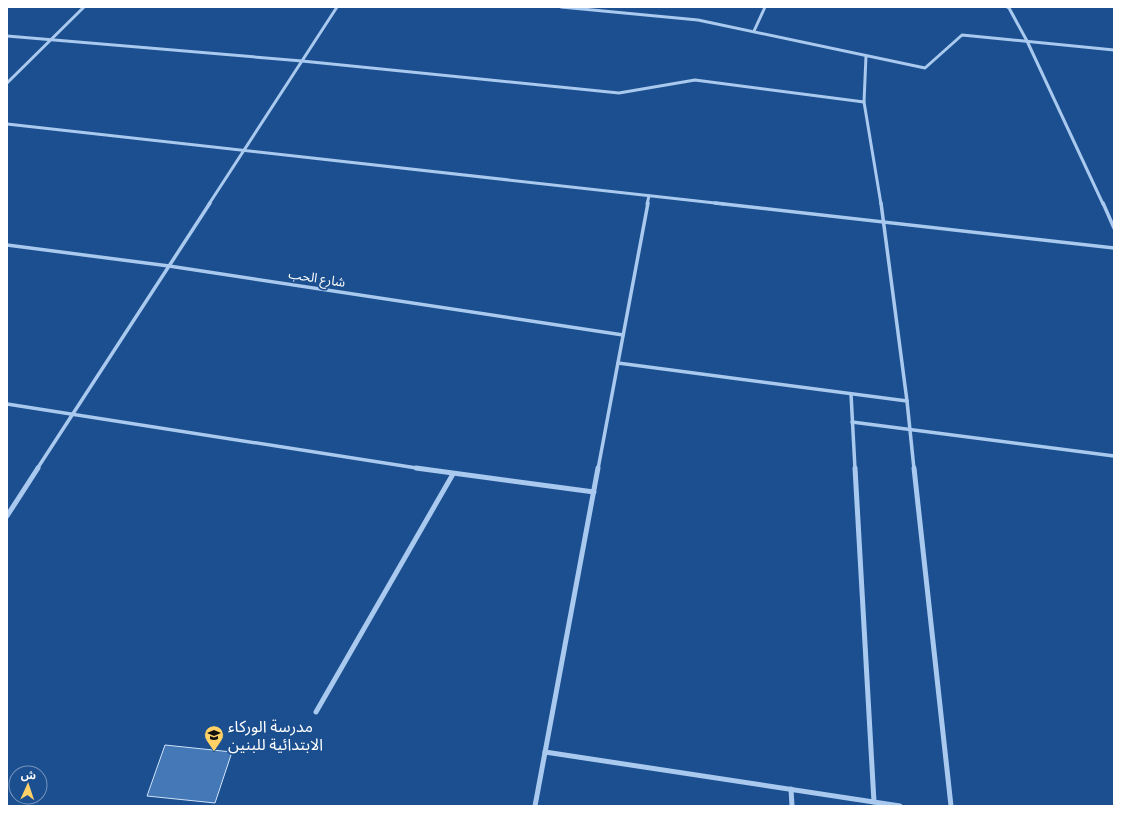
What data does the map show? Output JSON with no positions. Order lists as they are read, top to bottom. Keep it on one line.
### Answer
{"streets":{"street":["شارع الحب"]},"places":{"school or university":["مدرسة الوركاء الابتدائية للبنين"]},"north":"top"}
